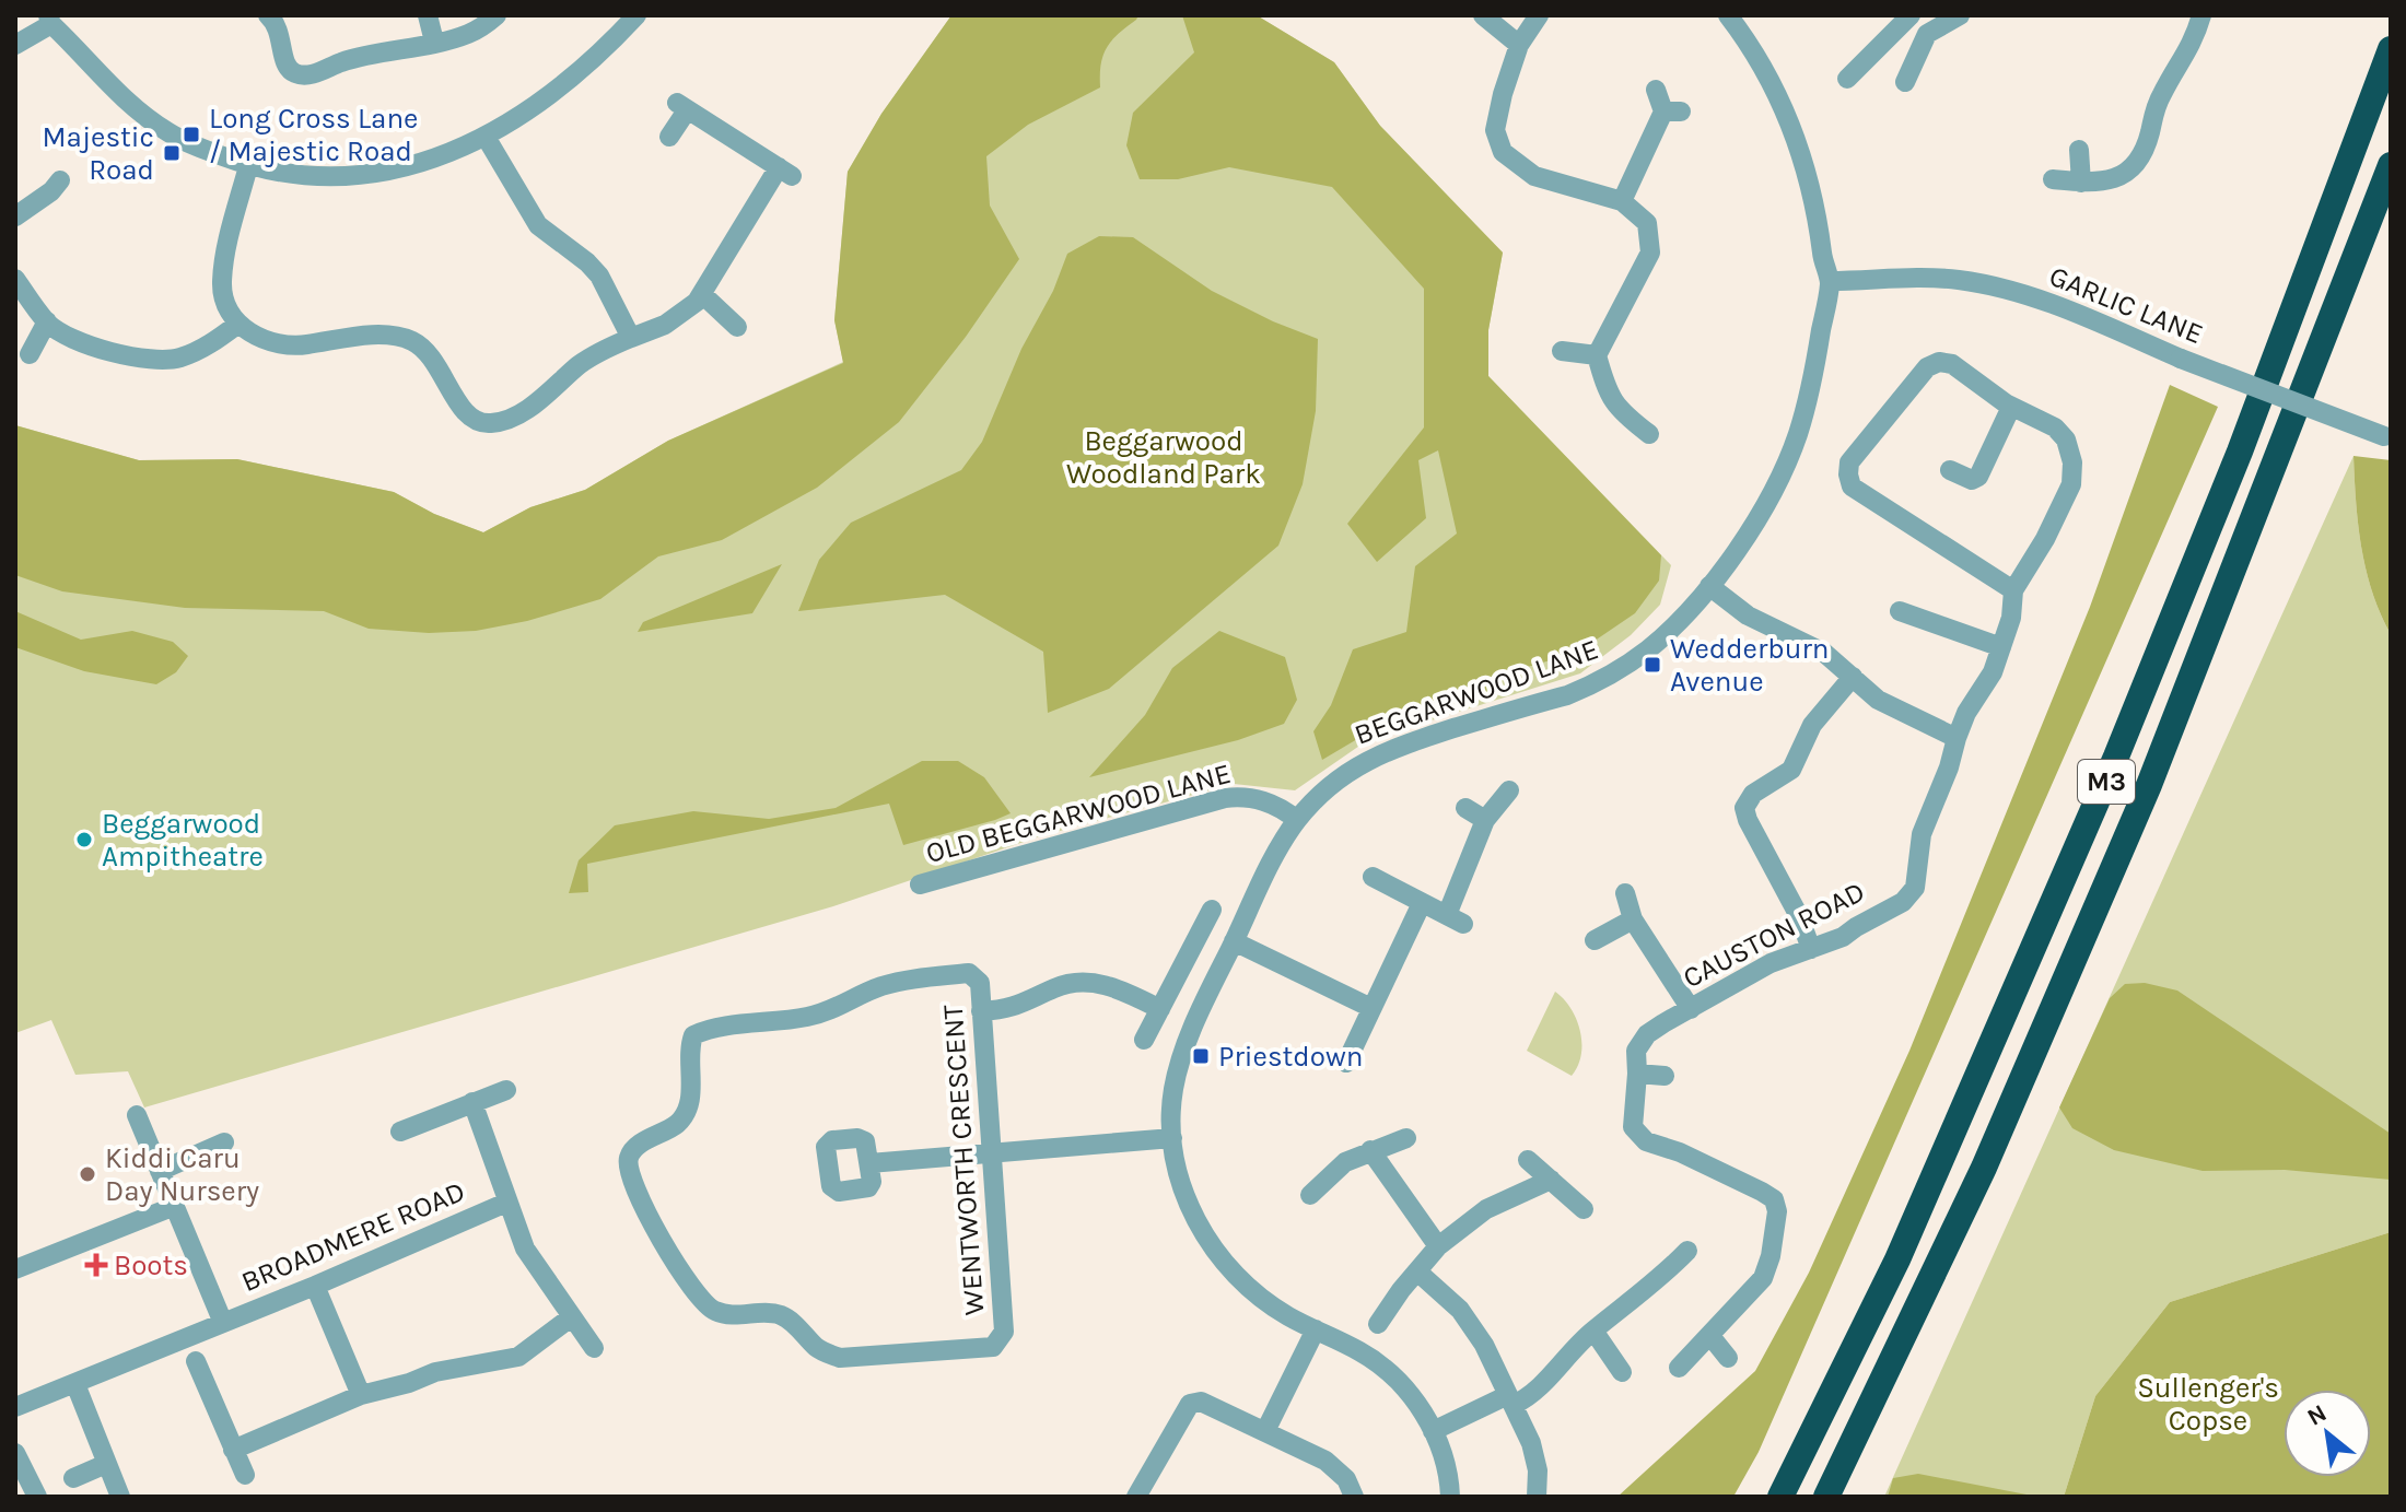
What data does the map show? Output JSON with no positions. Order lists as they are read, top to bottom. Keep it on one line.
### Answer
{"streets":{"highway":["M3"],"street":["GARLIC LANE","BEGGARWOOD LANE","OLD BEGGARWOOD LANE","CAUSTON ROAD","WENTWORTH CRESCENT","BROADMERE ROAD"]},"crossings":[["GARLIC LANE","BEGGARWOOD LANE"],["BEGGARWOOD LANE","OLD BEGGARWOOD LANE"]],"parks":["Beggarwood Woodland Park","Sullenger's Copse"],"places":{"transit":["Long Cross Lane / Majestic Road","Majestic Road","Wedderburn Avenue","Priestdown"],"other":["Beggarwood Ampitheatre","Kiddi Caru Day Nursery"],"health":["Boots"]},"north":"top left"}
